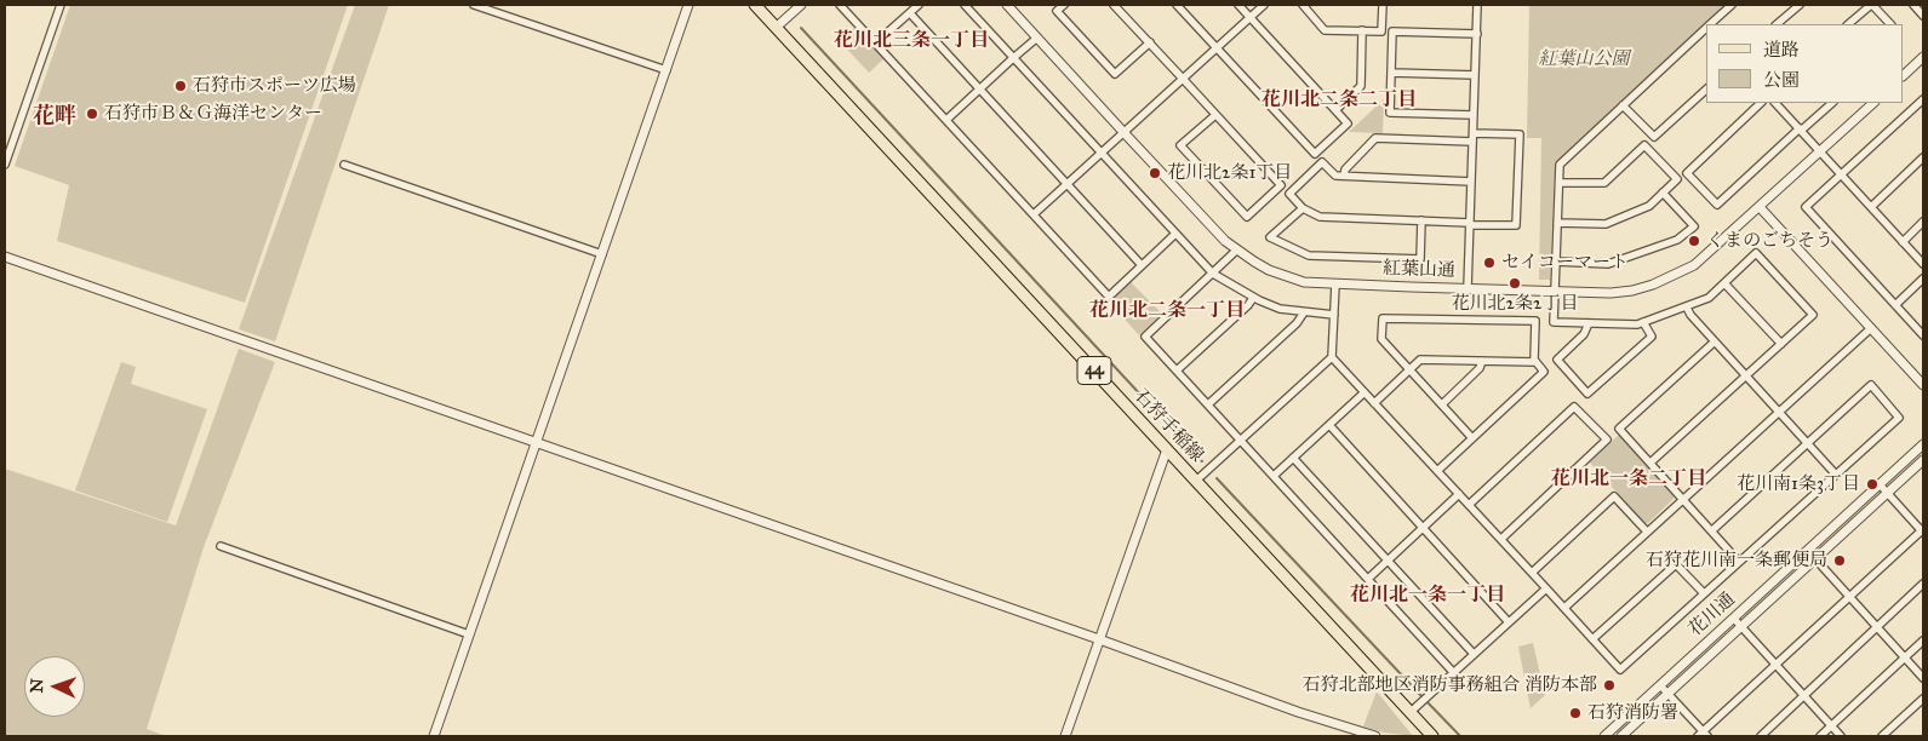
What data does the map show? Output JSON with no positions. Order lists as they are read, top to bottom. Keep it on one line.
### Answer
{"streets":{"main road":["44","石狩手稲線"],"street":["紅葉山通","花川通"]},"districts":["花川北三条一丁目","花川北二条二丁目","花畔","花川北二条一丁目","花川北一条二丁目","花川北一条一丁目"],"parks":["紅葉山公園"],"places":["石狩市スポーツ広場","石狩市Ｂ＆Ｇ海洋センター","花川北2条1丁目","くまのごちそう","セイコーマート","花川北2条2丁目","花川南1条3丁目","石狩花川南一条郵便局","石狩北部地区消防事務組合 消防本部","石狩消防署"],"legend":["道路","公園"],"north":"left"}
